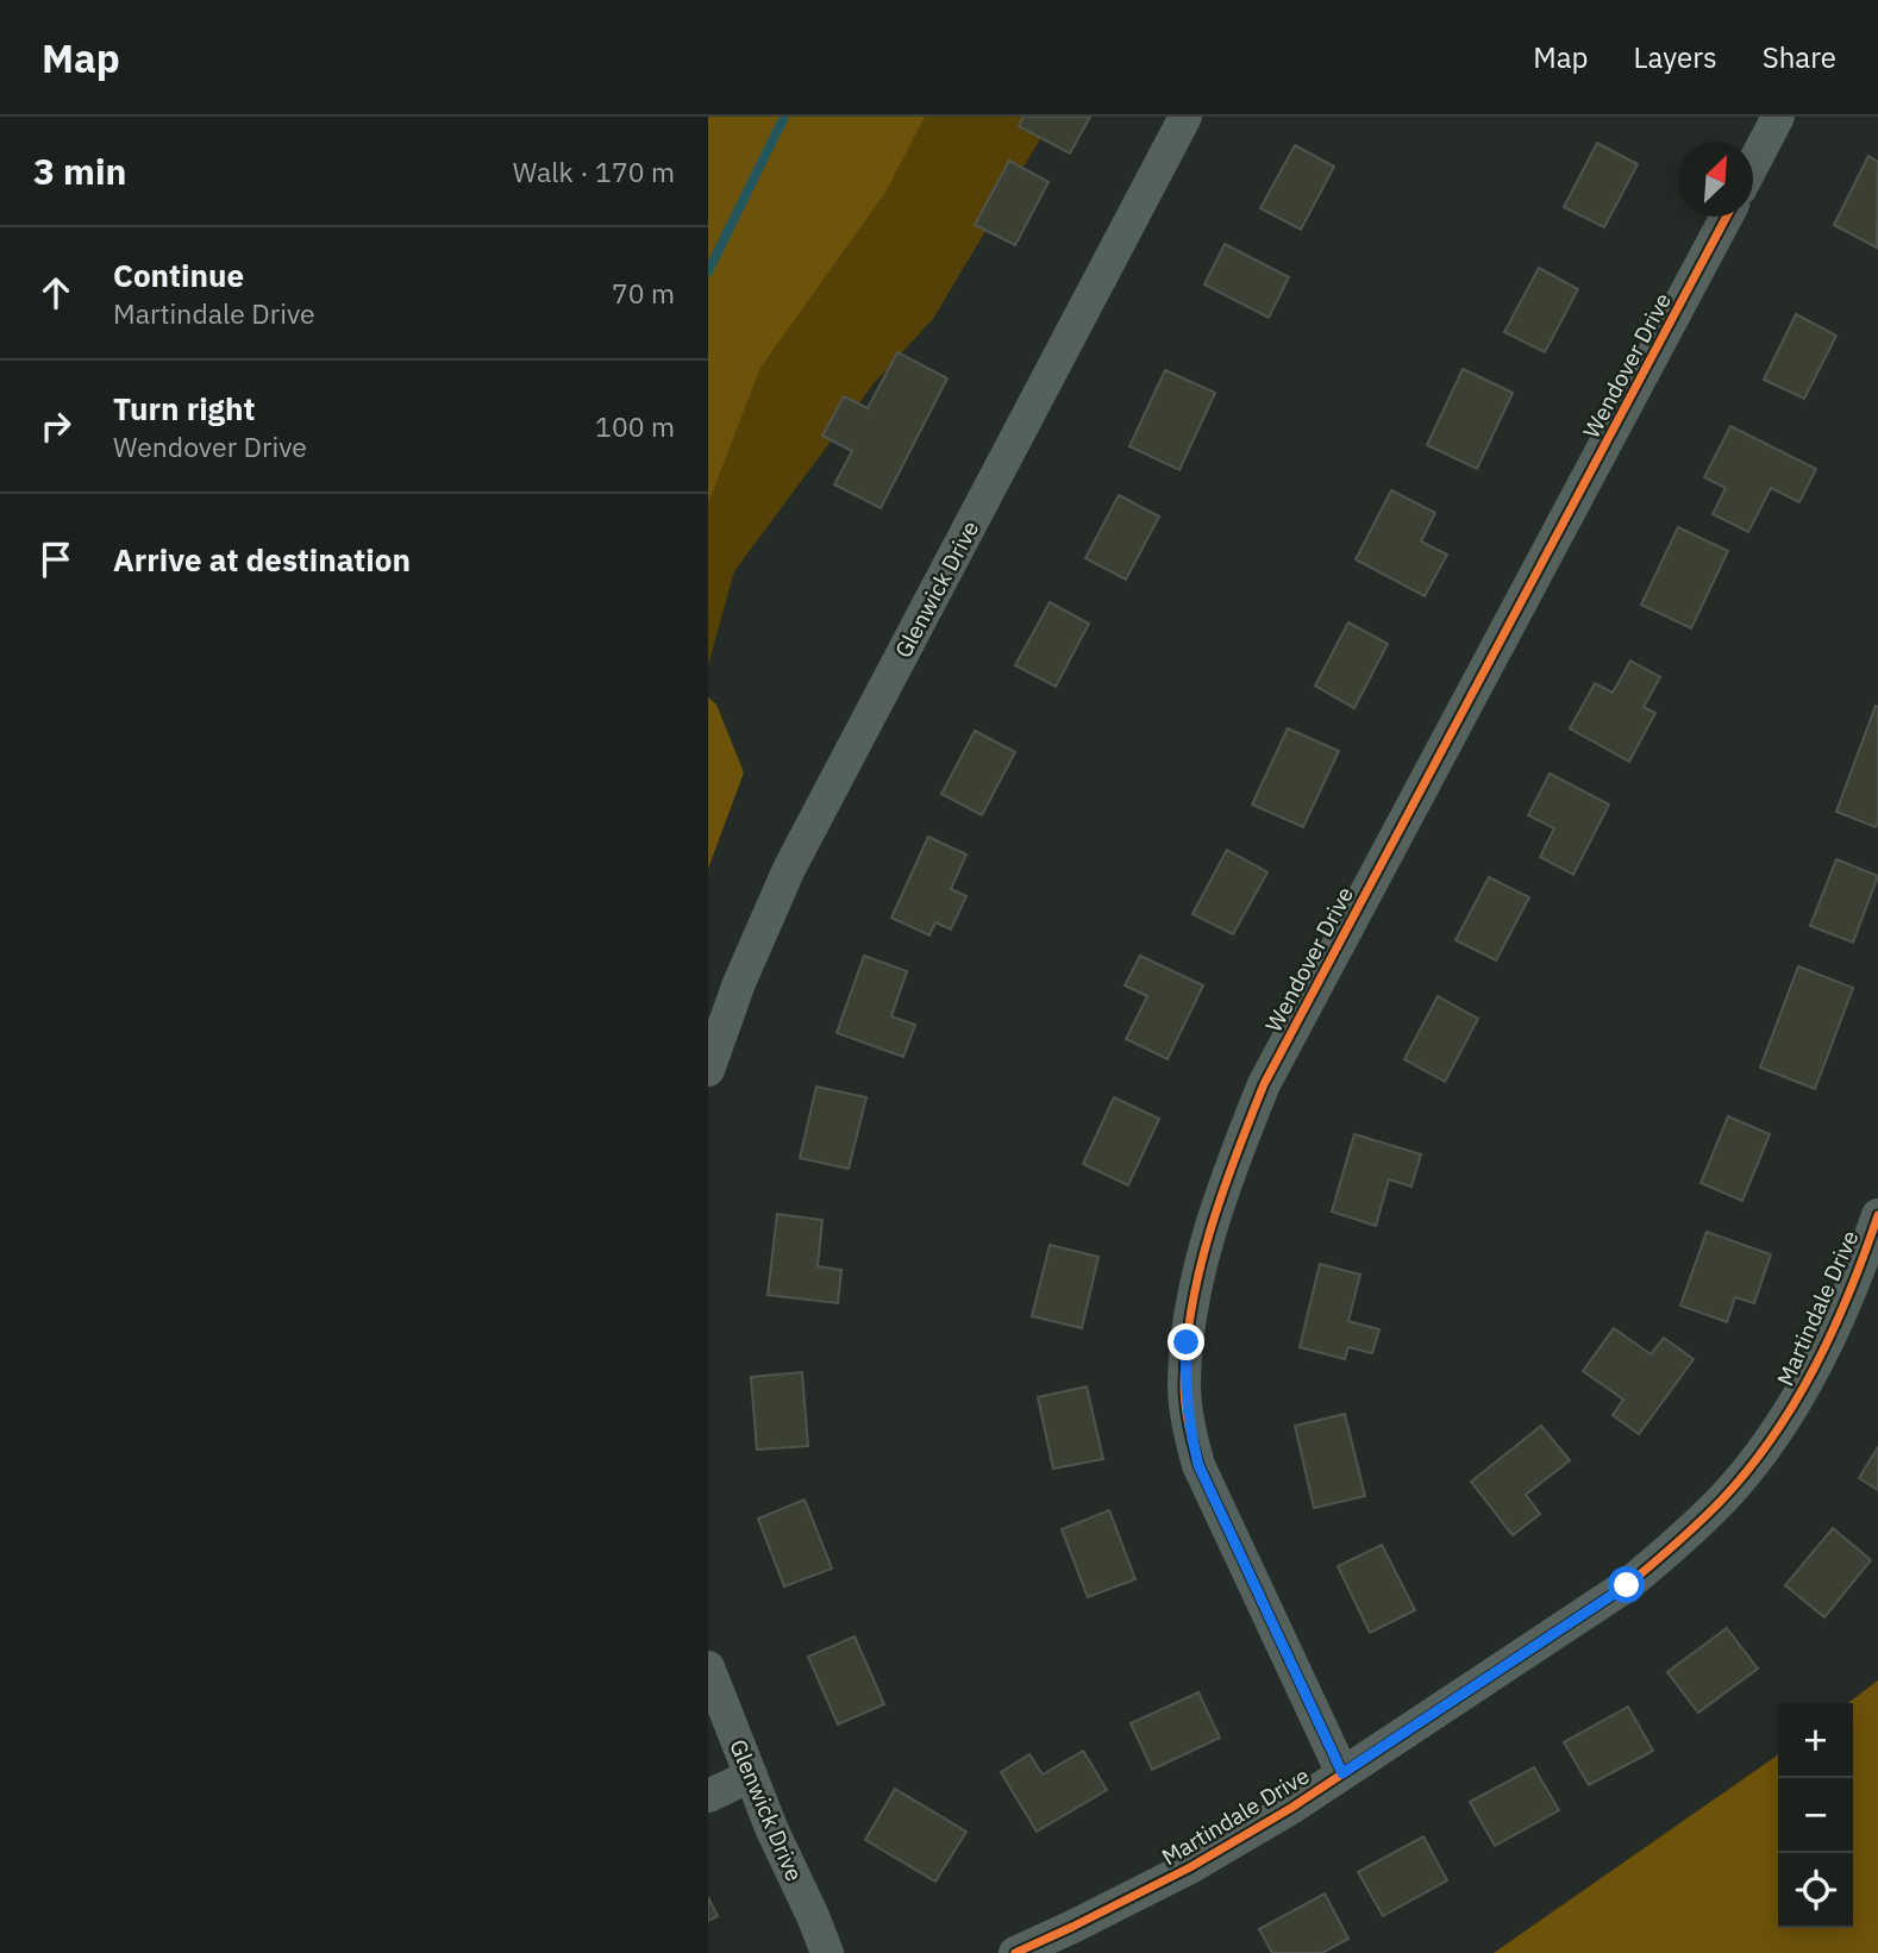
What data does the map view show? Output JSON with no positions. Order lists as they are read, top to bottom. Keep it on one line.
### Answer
{"streets":{"street":["Wendover Drive","Glenwick Drive","Martindale Drive"]},"crossings":[["Wendover Drive","Martindale Drive"]],"north":"top right","page":{"header":"Map","nav":["Map","Layers","Share"],"heading":["3 min","Walk · 170 m"],"list":[["Continue","Martindale Drive","70 m"],["Turn right","Wendover Drive","100 m"],"Arrive at destination"],"map_buttons":["+","−"]}}
